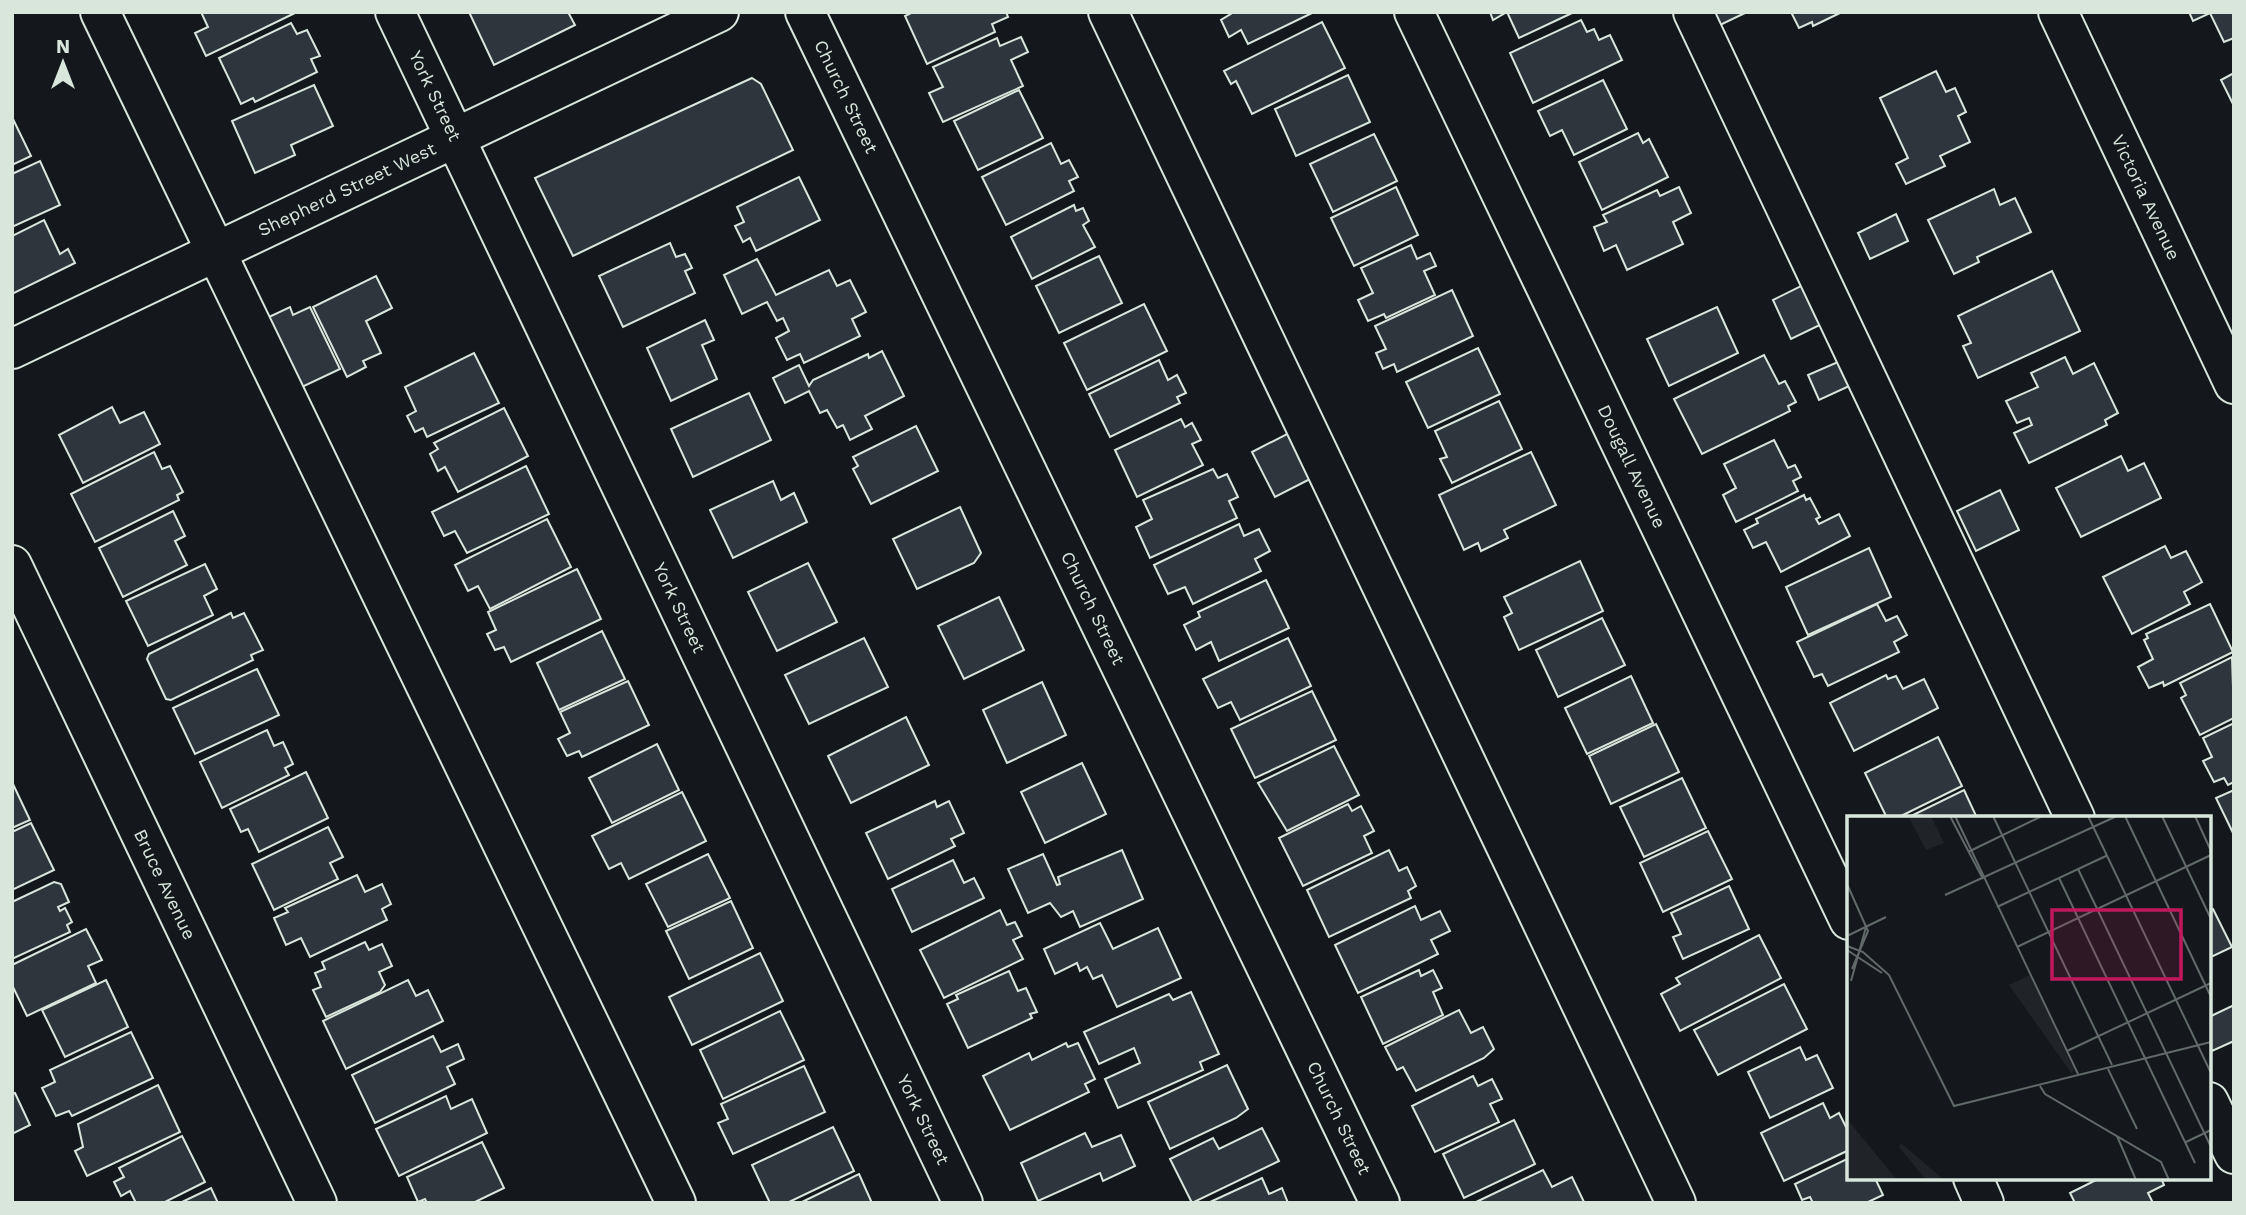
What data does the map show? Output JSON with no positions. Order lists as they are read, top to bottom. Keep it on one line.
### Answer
{"streets":{"street":["York Street","Church Street","Shepherd Street West","Victoria Avenue","Dougall Avenue","Bruce Avenue"]},"crossings":[["York Street","Shepherd Street West"]],"north":"top"}
